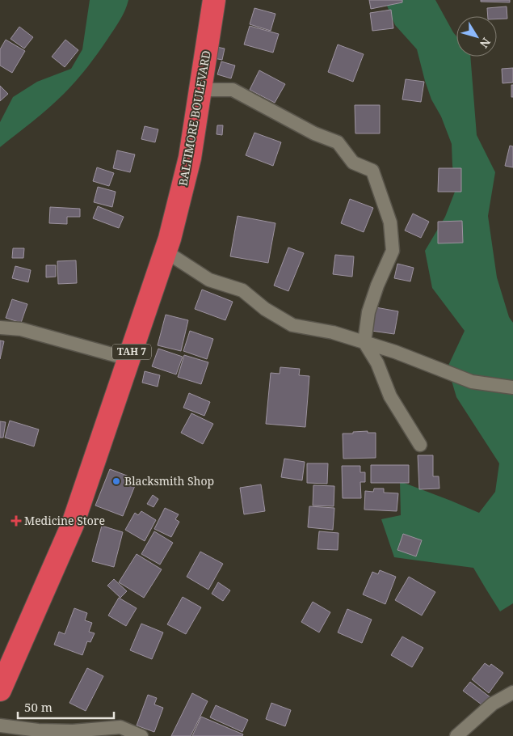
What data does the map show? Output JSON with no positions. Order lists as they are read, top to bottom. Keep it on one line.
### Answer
{"streets":{"highway":["BALTIMORE BOULEVARD","TAH 7"]},"places":{"other":["Blacksmith Shop"],"health":["Medicine Store"]},"scale_bar":"50 m","north":"bottom right"}
